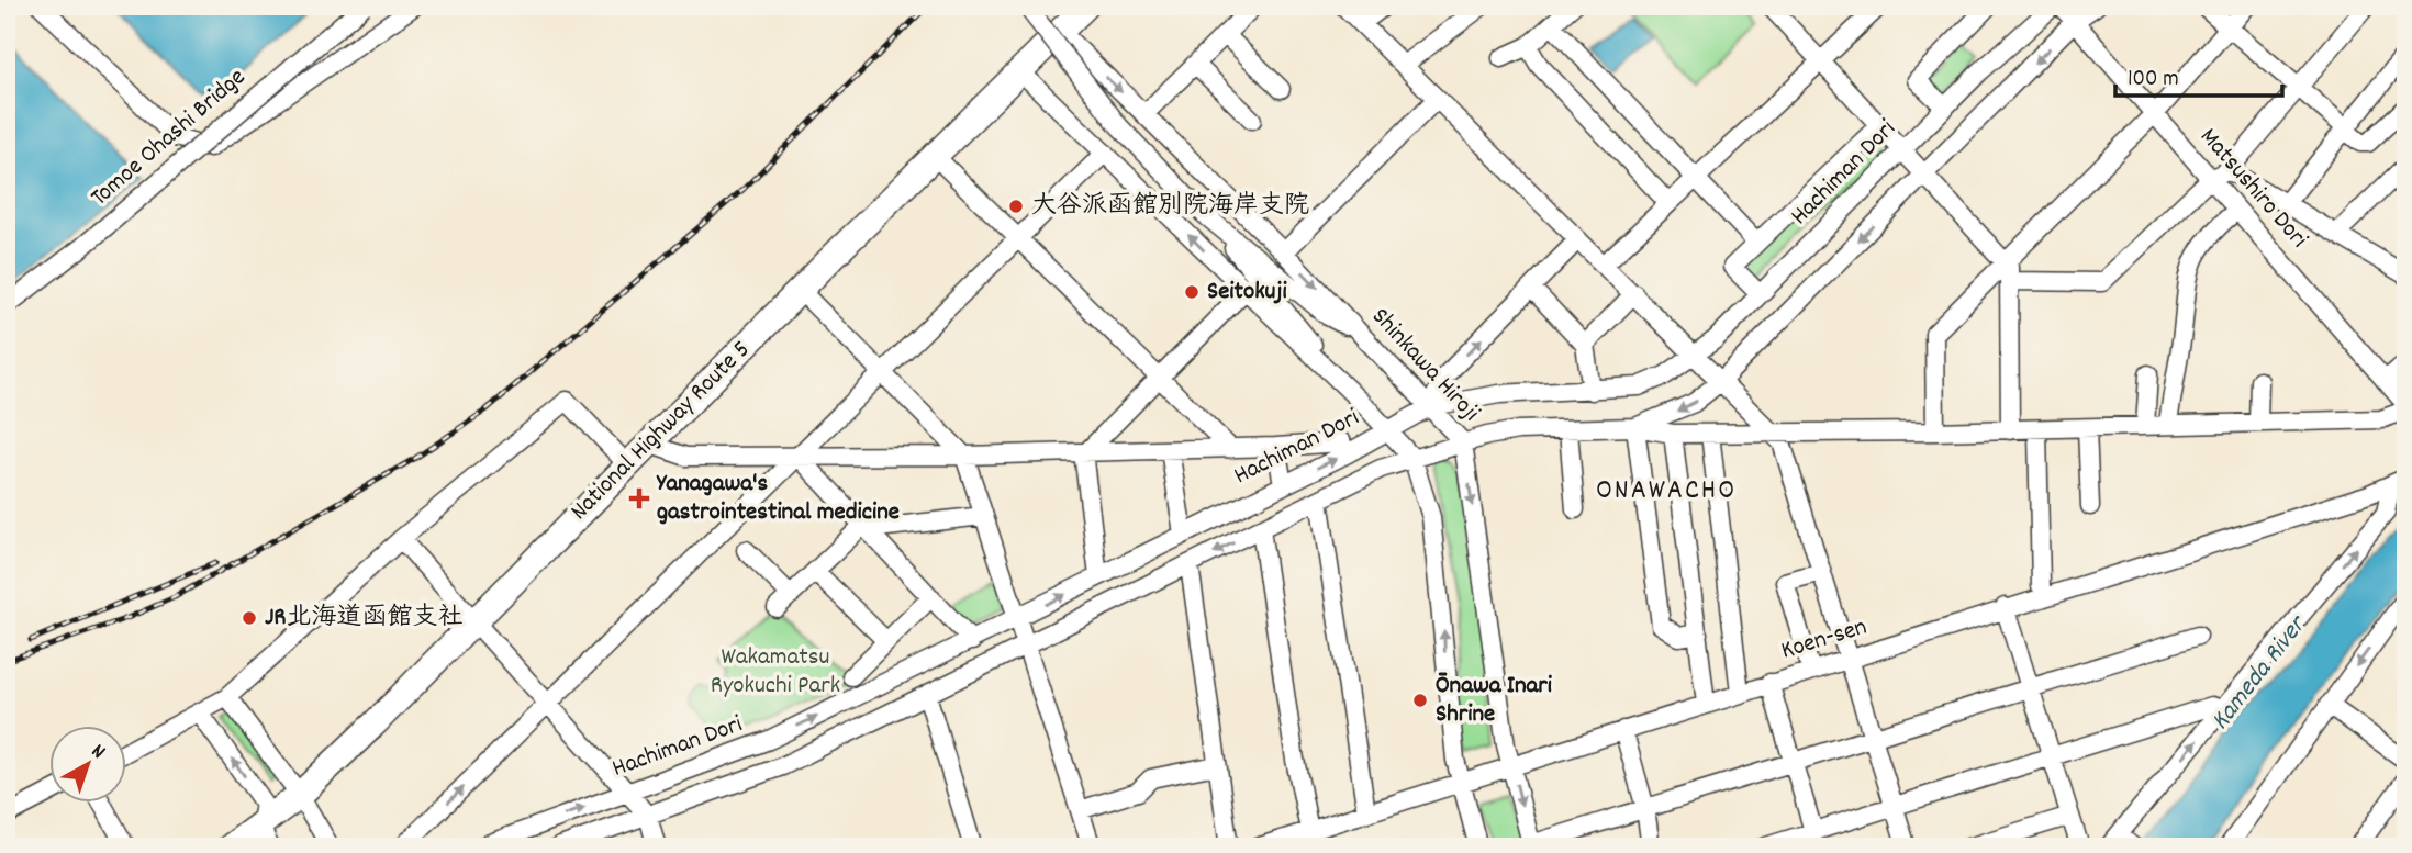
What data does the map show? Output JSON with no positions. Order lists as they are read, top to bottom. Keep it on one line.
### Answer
{"streets":{"highway":["National Highway Route 5"],"street":["Tomoe Ohashi Bridge","Hachiman Dori","Matsushiro Dori","Shinkawa Hiroji","Koen-sen"]},"crossings":[["Hachiman Dori","Shinkawa Hiroji"],["Shinkawa Hiroji","National Highway Route 5"],["Shinkawa Hiroji","Koen-sen"]],"districts":["ONAWACHO"],"water":["Kameda River"],"parks":["Wakamatsu Ryokuchi Park"],"places":{"other":["大谷派函館別院海岸支院","Seitokuji","JR北海道函館支社","Ōnawa Inari Shrine"],"health":["Yanagawa's gastrointestinal medicine"]},"scale_bar":"100 m","north":"top right"}
